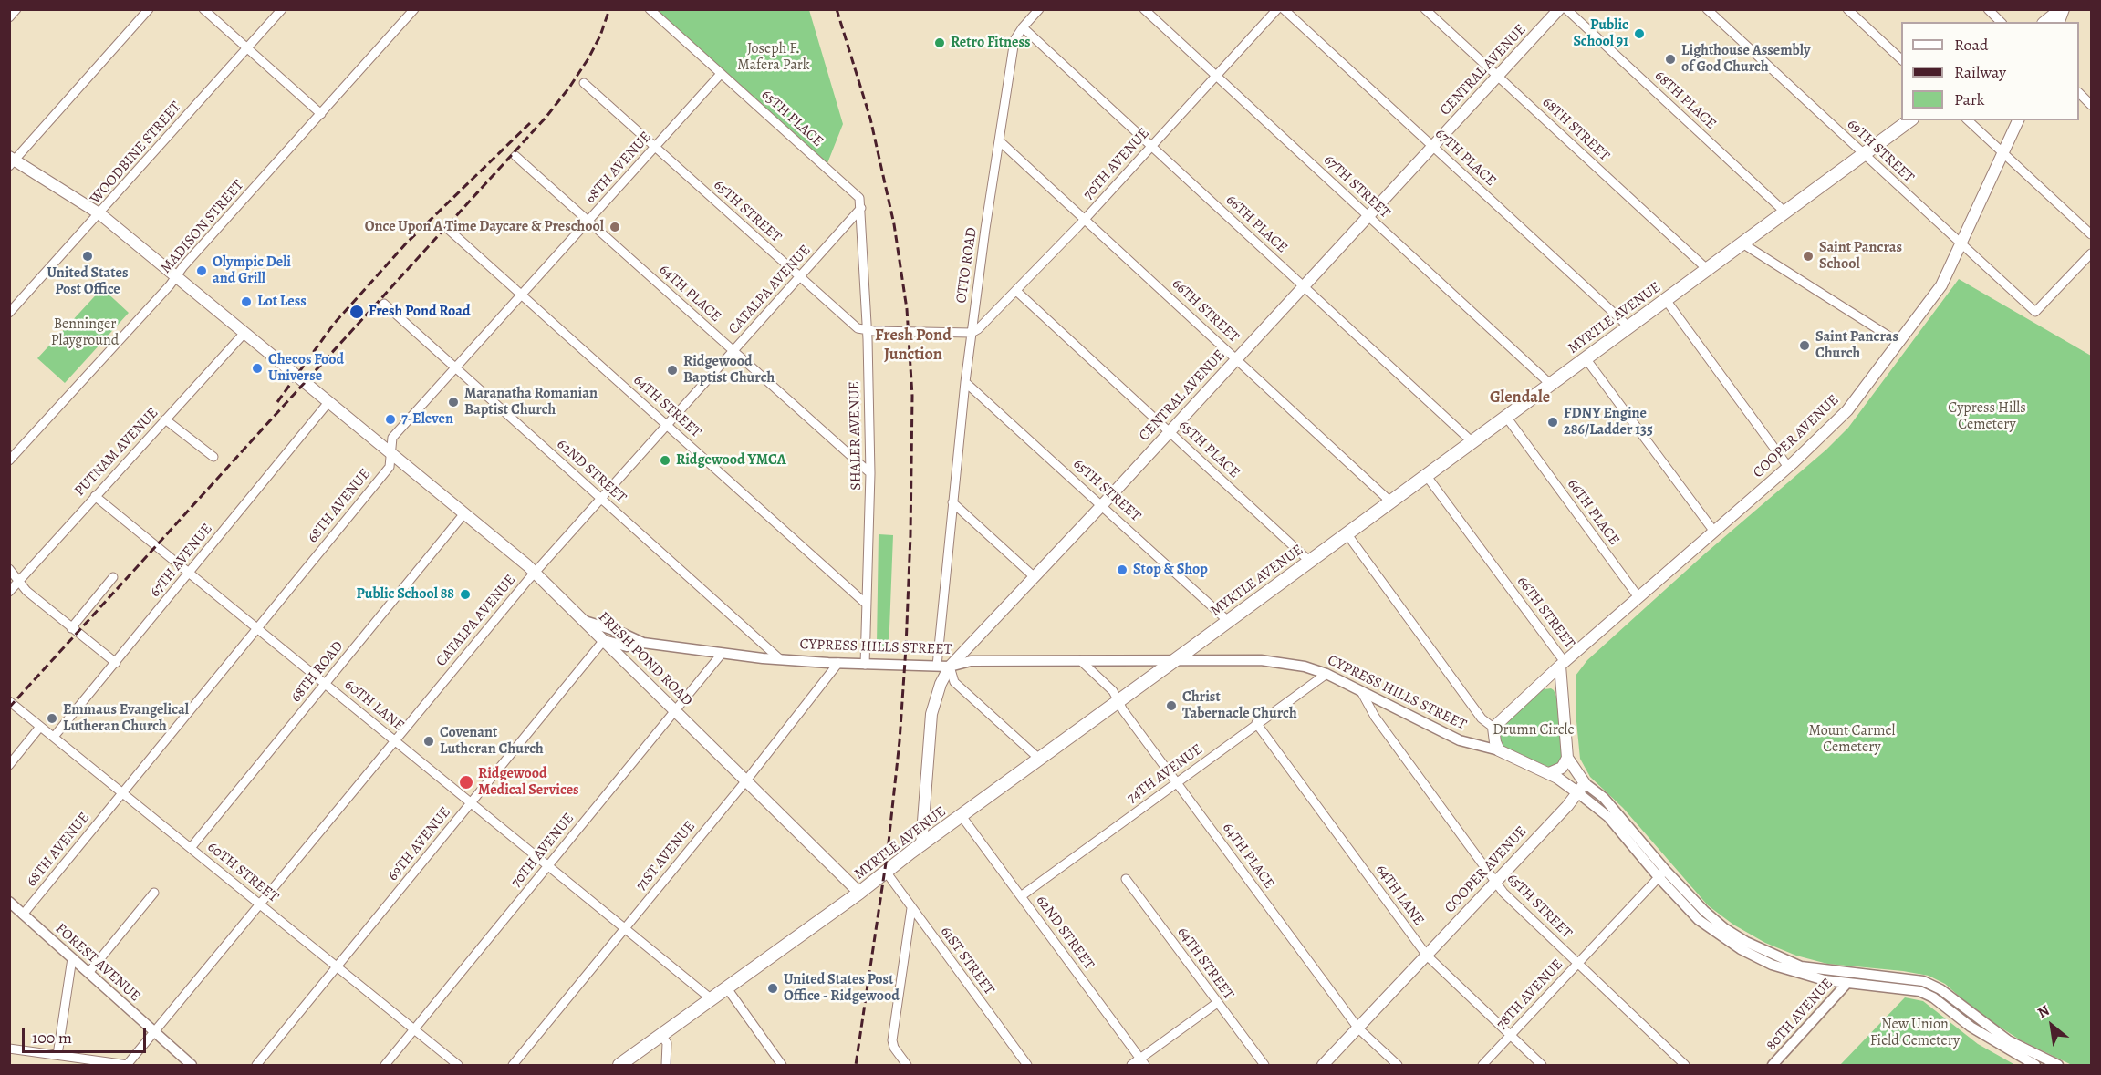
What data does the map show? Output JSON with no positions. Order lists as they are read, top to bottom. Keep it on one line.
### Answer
{"streets":{"main road":["CENTRAL AVENUE","MYRTLE AVENUE","COOPER AVENUE","CYPRESS HILLS STREET","FRESH POND ROAD"],"street":["68TH PLACE","65TH PLACE","68TH STREET","69TH STREET","WOODBINE STREET","67TH PLACE","70TH AVENUE","68TH AVENUE","67TH STREET","65TH STREET","66TH PLACE","MADISON STREET","OTTO ROAD","CATALPA AVENUE","64TH PLACE","66TH STREET","64TH STREET","SHALER AVENUE","PUTNAM AVENUE","62ND STREET","67TH AVENUE","68TH ROAD","60TH LANE","74TH AVENUE","69TH AVENUE","71ST AVENUE","60TH STREET","64TH LANE","61ST STREET","FOREST AVENUE","78TH AVENUE","80TH AVENUE"]},"crossings":[["CENTRAL AVENUE","65TH PLACE"],["CENTRAL AVENUE","68TH STREET"],["CENTRAL AVENUE","67TH PLACE"],["CENTRAL AVENUE","67TH STREET"],["CENTRAL AVENUE","65TH STREET"],["CENTRAL AVENUE","66TH PLACE"],["CENTRAL AVENUE","66TH STREET"],["CENTRAL AVENUE","MYRTLE AVENUE"],["CENTRAL AVENUE","CYPRESS HILLS STREET"],["68TH PLACE","MYRTLE AVENUE"],["65TH PLACE","70TH AVENUE"],["65TH PLACE","68TH AVENUE"],["65TH PLACE","CATALPA AVENUE"],["65TH PLACE","MYRTLE AVENUE"],["65TH PLACE","SHALER AVENUE"],["68TH STREET","MYRTLE AVENUE"],["69TH STREET","MYRTLE AVENUE"],["69TH STREET","COOPER AVENUE"],["WOODBINE STREET","FRESH POND ROAD"],["67TH PLACE","MYRTLE AVENUE"],["70TH AVENUE","67TH STREET"],["70TH AVENUE","65TH STREET"],["70TH AVENUE","66TH PLACE"],["70TH AVENUE","OTTO ROAD"],["70TH AVENUE","66TH STREET"],["70TH AVENUE","CYPRESS HILLS STREET"],["70TH AVENUE","FRESH POND ROAD"],["70TH AVENUE","60TH LANE"],["70TH AVENUE","60TH STREET"],["68TH AVENUE","65TH STREET"],["68TH AVENUE","64TH PLACE"],["68TH AVENUE","64TH STREET"],["68TH AVENUE","62ND STREET"],["68TH AVENUE","FRESH POND ROAD"],["68TH AVENUE","60TH LANE"],["68TH AVENUE","60TH STREET"],["68TH AVENUE","FOREST AVENUE"],["67TH STREET","MYRTLE AVENUE"],["65TH STREET","OTTO ROAD"],["65TH STREET","CATALPA AVENUE"],["65TH STREET","MYRTLE AVENUE"],["65TH STREET","SHALER AVENUE"],["65TH STREET","COOPER AVENUE"],["65TH STREET","CYPRESS HILLS STREET"],["65TH STREET","78TH AVENUE"],["66TH PLACE","OTTO ROAD"],["66TH PLACE","MYRTLE AVENUE"],["66TH PLACE","COOPER AVENUE"],["MADISON STREET","FRESH POND ROAD"],["OTTO ROAD","66TH STREET"],["OTTO ROAD","CYPRESS HILLS STREET"],["CATALPA AVENUE","64TH PLACE"],["CATALPA AVENUE","64TH STREET"],["CATALPA AVENUE","SHALER AVENUE"],["CATALPA AVENUE","62ND STREET"],["CATALPA AVENUE","FRESH POND ROAD"],["CATALPA AVENUE","60TH LANE"],["CATALPA AVENUE","60TH STREET"],["CATALPA AVENUE","FOREST AVENUE"],["64TH PLACE","MYRTLE AVENUE"],["64TH PLACE","SHALER AVENUE"],["64TH PLACE","COOPER AVENUE"],["64TH PLACE","CYPRESS HILLS STREET"],["64TH PLACE","74TH AVENUE"],["66TH STREET","MYRTLE AVENUE"],["66TH STREET","COOPER AVENUE"],["MYRTLE AVENUE","62ND STREET"],["MYRTLE AVENUE","CYPRESS HILLS STREET"],["MYRTLE AVENUE","FRESH POND ROAD"],["MYRTLE AVENUE","60TH LANE"],["MYRTLE AVENUE","61ST STREET"],["64TH STREET","SHALER AVENUE"],["SHALER AVENUE","CYPRESS HILLS STREET"],["COOPER AVENUE","CYPRESS HILLS STREET"],["COOPER AVENUE","64TH LANE"],["PUTNAM AVENUE","FRESH POND ROAD"],["PUTNAM AVENUE","60TH LANE"],["62ND STREET","CYPRESS HILLS STREET"],["62ND STREET","74TH AVENUE"],["67TH AVENUE","FRESH POND ROAD"],["67TH AVENUE","60TH LANE"],["67TH AVENUE","60TH STREET"],["CYPRESS HILLS STREET","FRESH POND ROAD"],["CYPRESS HILLS STREET","74TH AVENUE"],["CYPRESS HILLS STREET","69TH AVENUE"],["CYPRESS HILLS STREET","71ST AVENUE"],["CYPRESS HILLS STREET","78TH AVENUE"],["CYPRESS HILLS STREET","80TH AVENUE"],["FRESH POND ROAD","68TH ROAD"],["FRESH POND ROAD","69TH AVENUE"],["FRESH POND ROAD","71ST AVENUE"],["68TH ROAD","60TH LANE"],["68TH ROAD","60TH STREET"],["60TH LANE","69TH AVENUE"],["60TH LANE","71ST AVENUE"],["74TH AVENUE","64TH LANE"],["69TH AVENUE","60TH STREET"],["64TH LANE","78TH AVENUE"]],"districts":["Fresh Pond Junction","Glendale"],"parks":["Joseph F. Mafera Park","Benninger Playground","Cypress Hills Cemetery","Drumn Circle","Mount Carmel Cemetery","New Union Field Cemetery"],"places":["Public School 91","Retro Fitness","Lighthouse Assembly of God Church","Once Upon A Time Daycare & Preschool","United States Post Office","Saint Pancras School","Olympic Deli and Grill","Lot Less","Fresh Pond Road","Saint Pancras Church","Checos Food Universe","Ridgewood Baptist Church","Maranatha Romanian Baptist Church","7-Eleven","FDNY Engine 286/Ladder 135","Ridgewood YMCA","Stop & Shop","Public School 88","Christ Tabernacle Church","Emmaus Evangelical Lutheran Church","Covenant Lutheran Church","Ridgewood Medical Services","United States Post Office - Ridgewood"],"legend":["Road","Railway","Park"],"scale_bar":"100 m","north":"top left"}
